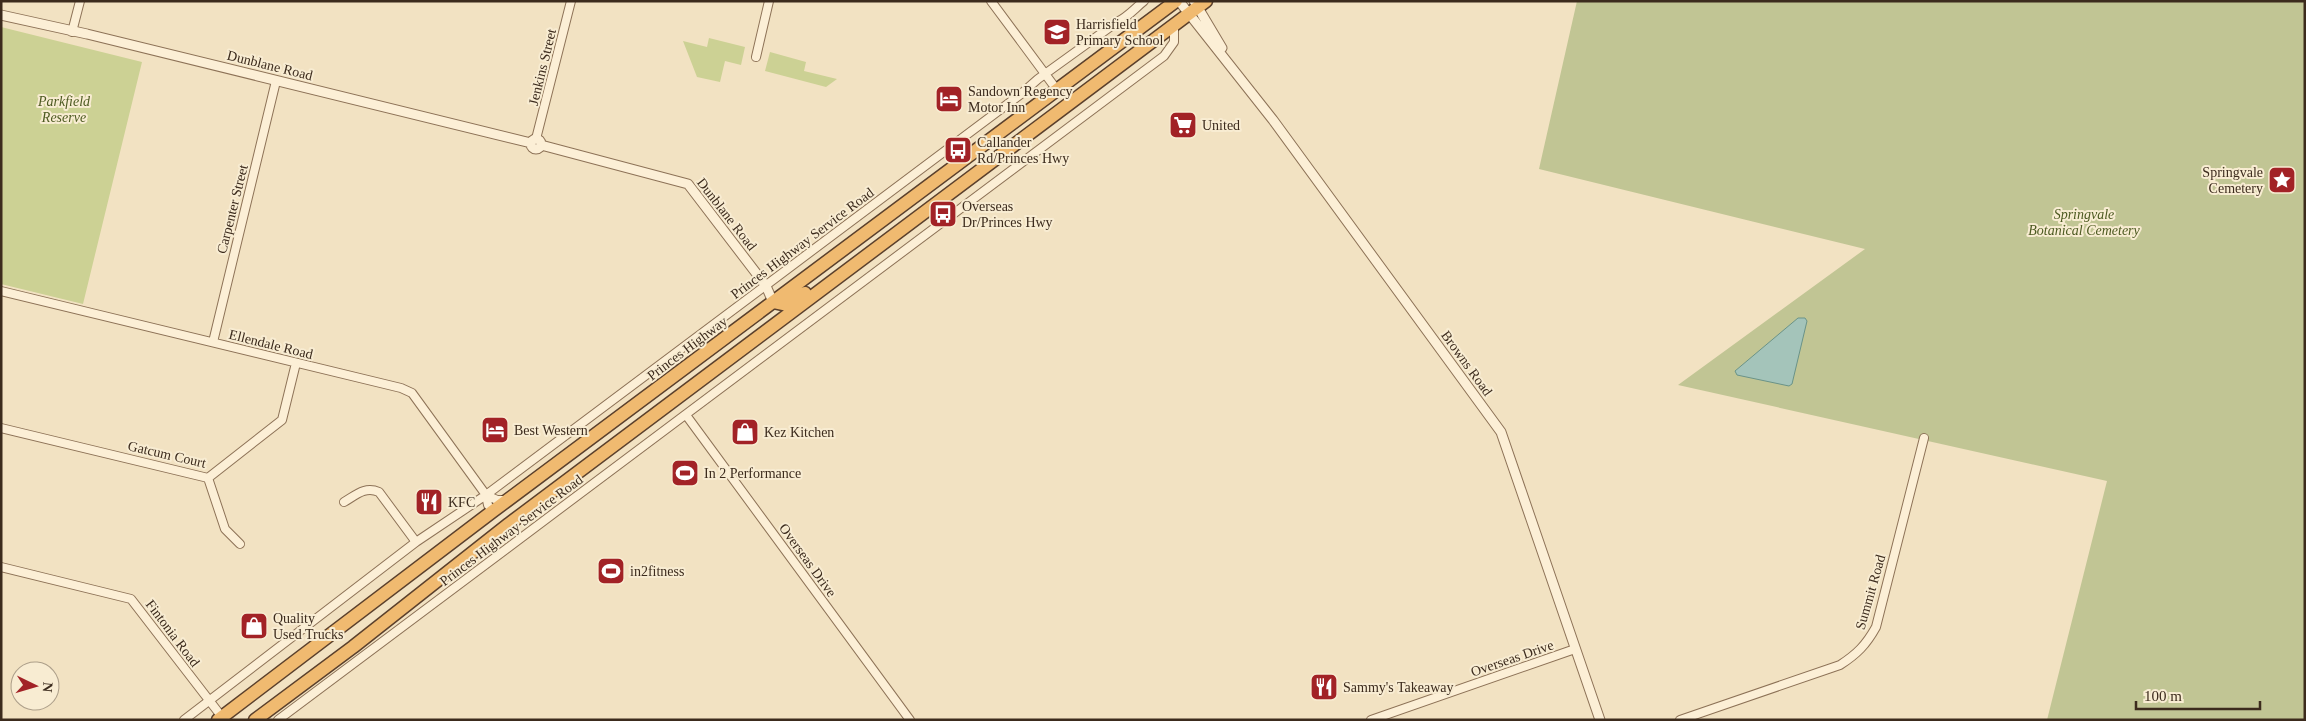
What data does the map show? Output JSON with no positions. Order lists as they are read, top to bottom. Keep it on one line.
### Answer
{"streets":{"highway":["Princes Highway"],"street":["Dunblane Road","Jenkins Street","Carpenter Street","Princes Highway Service Road","Ellendale Road","Browns Road","Gatcum Court","Overseas Drive","Summit Road","Fintonia Road"]},"crossings":[["Dunblane Road","Jenkins Street"],["Dunblane Road","Carpenter Street"],["Dunblane Road","Princes Highway Service Road"],["Dunblane Road","Princes Highway"],["Carpenter Street","Ellendale Road"],["Princes Highway Service Road","Ellendale Road"],["Princes Highway Service Road","Overseas Drive"],["Princes Highway Service Road","Fintonia Road"],["Ellendale Road","Princes Highway"],["Ellendale Road","Gatcum Court"],["Princes Highway","Browns Road"],["Princes Highway","Fintonia Road"],["Browns Road","Overseas Drive"]],"parks":["Parkfield Reserve","Springvale Botanical Cemetery"],"places":{"school or university":["Harrisfield Primary School"],"hotel":["Sandown Regency Motor Inn","Best Western"],"supermarket":["United"],"bus stop":["Callander Rd/Princes Hwy","Overseas Dr/Princes Hwy"],"place":["Springvale Cemetery"],"shop":["Kez Kitchen","Quality Used Trucks"],"sports":["In 2 Performance","in2fitness"],"restaurant":["KFC","Sammy's Takeaway"]},"scale_bar":"100 m","north":"right"}
